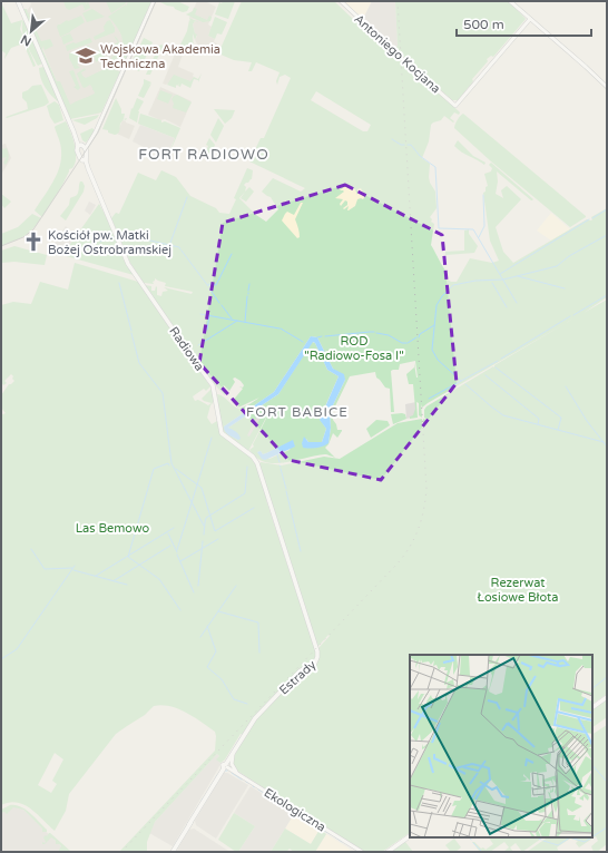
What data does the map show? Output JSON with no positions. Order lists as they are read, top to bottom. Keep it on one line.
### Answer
{"streets":{"main road":["Radiowa","Estrady"],"street":["Antoniego Kocjana","Ekologiczna"]},"crossings":[["Radiowa","Estrady"],["Estrady","Ekologiczna"]],"districts":["FORT RADIOWO","FORT BABICE"],"parks":["ROD \"Radiowo-Fosa I\"","Las Bemowo","Rezerwat Łosiowe Błota"],"places":{"school or university":["Wojskowa Akademia Techniczna"],"church":["Kościół pw. Matki Bożej Ostrobramskiej"]},"scale_bar":"500 m","north":"bottom left"}
